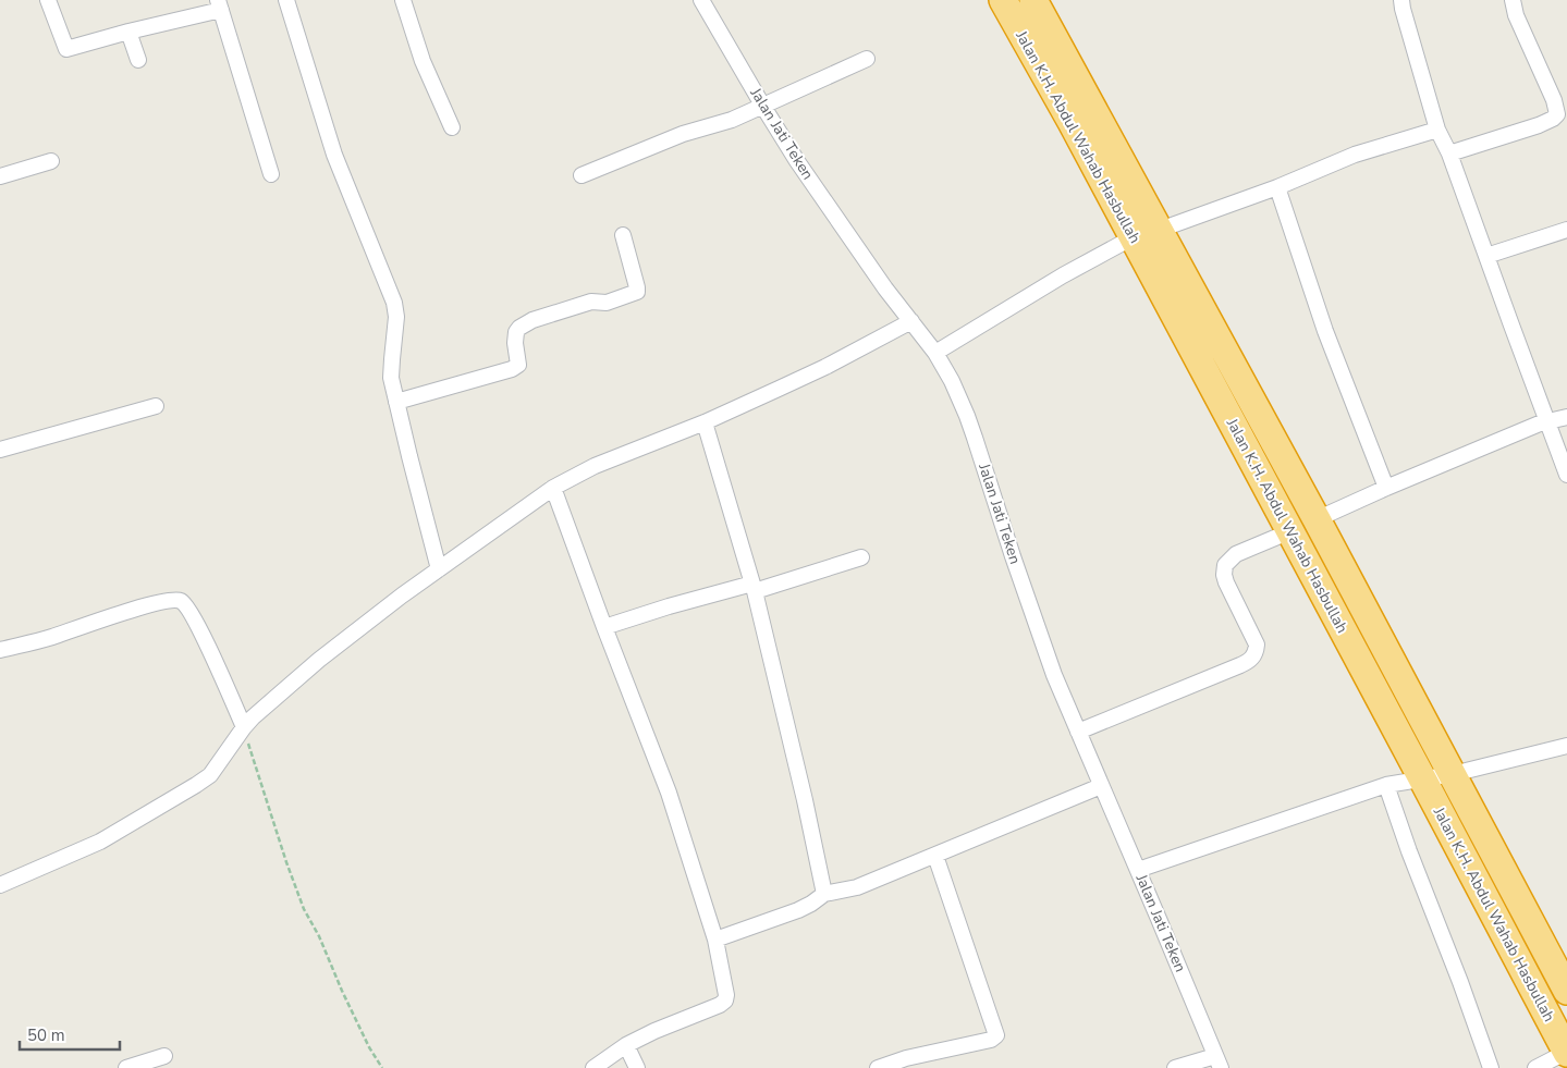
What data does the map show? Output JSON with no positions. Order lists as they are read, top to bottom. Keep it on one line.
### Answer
{"streets":{"highway":["Jalan K.H. Abdul Wahab Hasbullah"],"street":["Jalan Jati Teken"]},"scale_bar":"50 m"}
